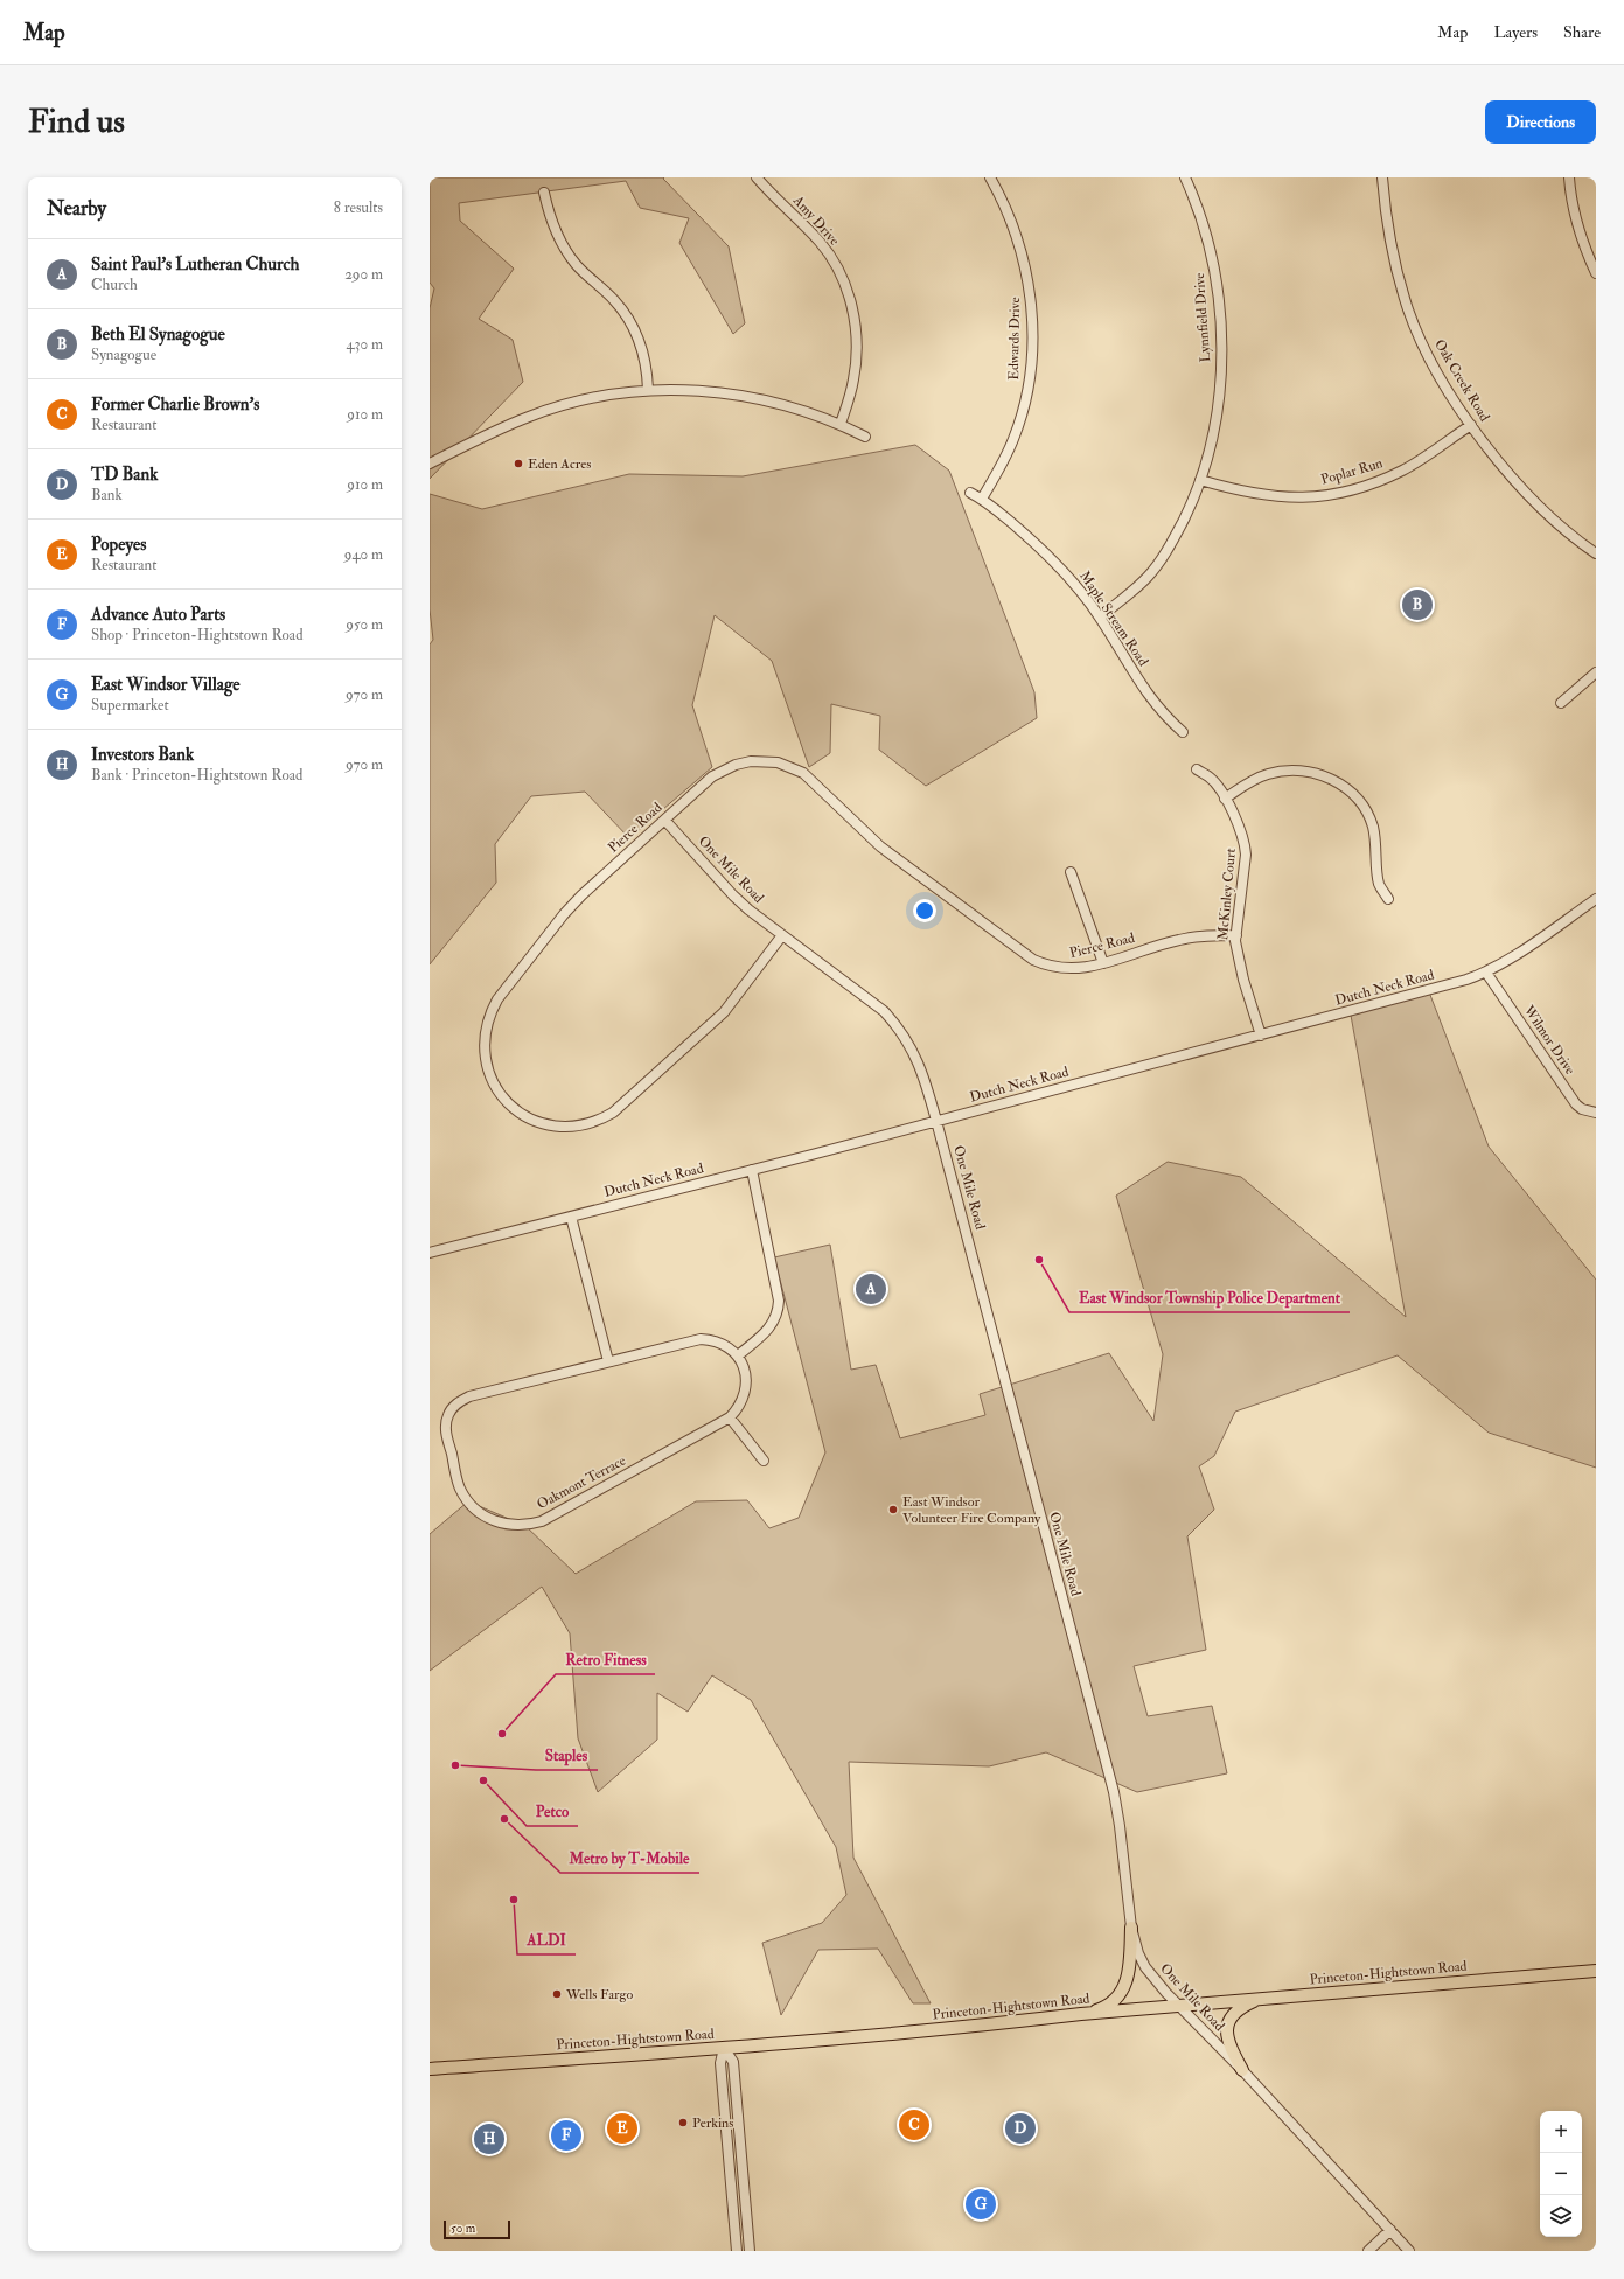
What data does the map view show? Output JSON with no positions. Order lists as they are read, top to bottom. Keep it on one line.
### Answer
{"streets":{"main road":["Princeton-Hightstown Road"],"street":["Amy Drive","Lynnfield Drive","Edwards Drive","Oak Creek Road","Poplar Run","Maple Stream Road","Pierce Road","One Mile Road","McKinley Court","Dutch Neck Road","Wilmor Drive","Oakmont Terrace"]},"crossings":[["Lynnfield Drive","Poplar Run"],["Lynnfield Drive","Maple Stream Road"],["Edwards Drive","Maple Stream Road"],["Oak Creek Road","Poplar Run"],["Pierce Road","One Mile Road"],["Pierce Road","McKinley Court"],["One Mile Road","Dutch Neck Road"],["One Mile Road","Princeton-Hightstown Road"],["McKinley Court","Dutch Neck Road"],["Dutch Neck Road","Wilmor Drive"]],"places":["Eden Acres","East Windsor Township Police Department","East Windsor Volunteer Fire Company","Retro Fitness","Staples","Petco","Metro by T-Mobile","ALDI","Wells Fargo","Perkins"],"scale_bar":"50 m","page":{"header":"Map","nav":["Map","Layers","Share"],"buttons":"Directions","title":"Find us","heading":["Nearby","8 results"],"list":[{"mark":"A","name":"Saint Paul's Lutheran Church","note":"Church","value":"290 m"},{"mark":"B","name":"Beth El Synagogue","note":"Synagogue","value":"430 m"},{"mark":"C","name":"Former Charlie Brown's","note":"Restaurant","value":"910 m"},{"mark":"D","name":"TD Bank","note":"Bank","value":"910 m"},{"mark":"E","name":"Popeyes","note":"Restaurant","value":"940 m"},{"mark":"F","name":"Advance Auto Parts","note":"Shop · Princeton-Hightstown Road","value":"950 m"},{"mark":"G","name":"East Windsor Village","note":"Supermarket","value":"970 m"},{"mark":"H","name":"Investors Bank","note":"Bank · Princeton-Hightstown Road","value":"970 m"}],"pins":["B","A","C","D","E","F","H","G"],"map_buttons":["+","−"],"scale":"50 m"}}
